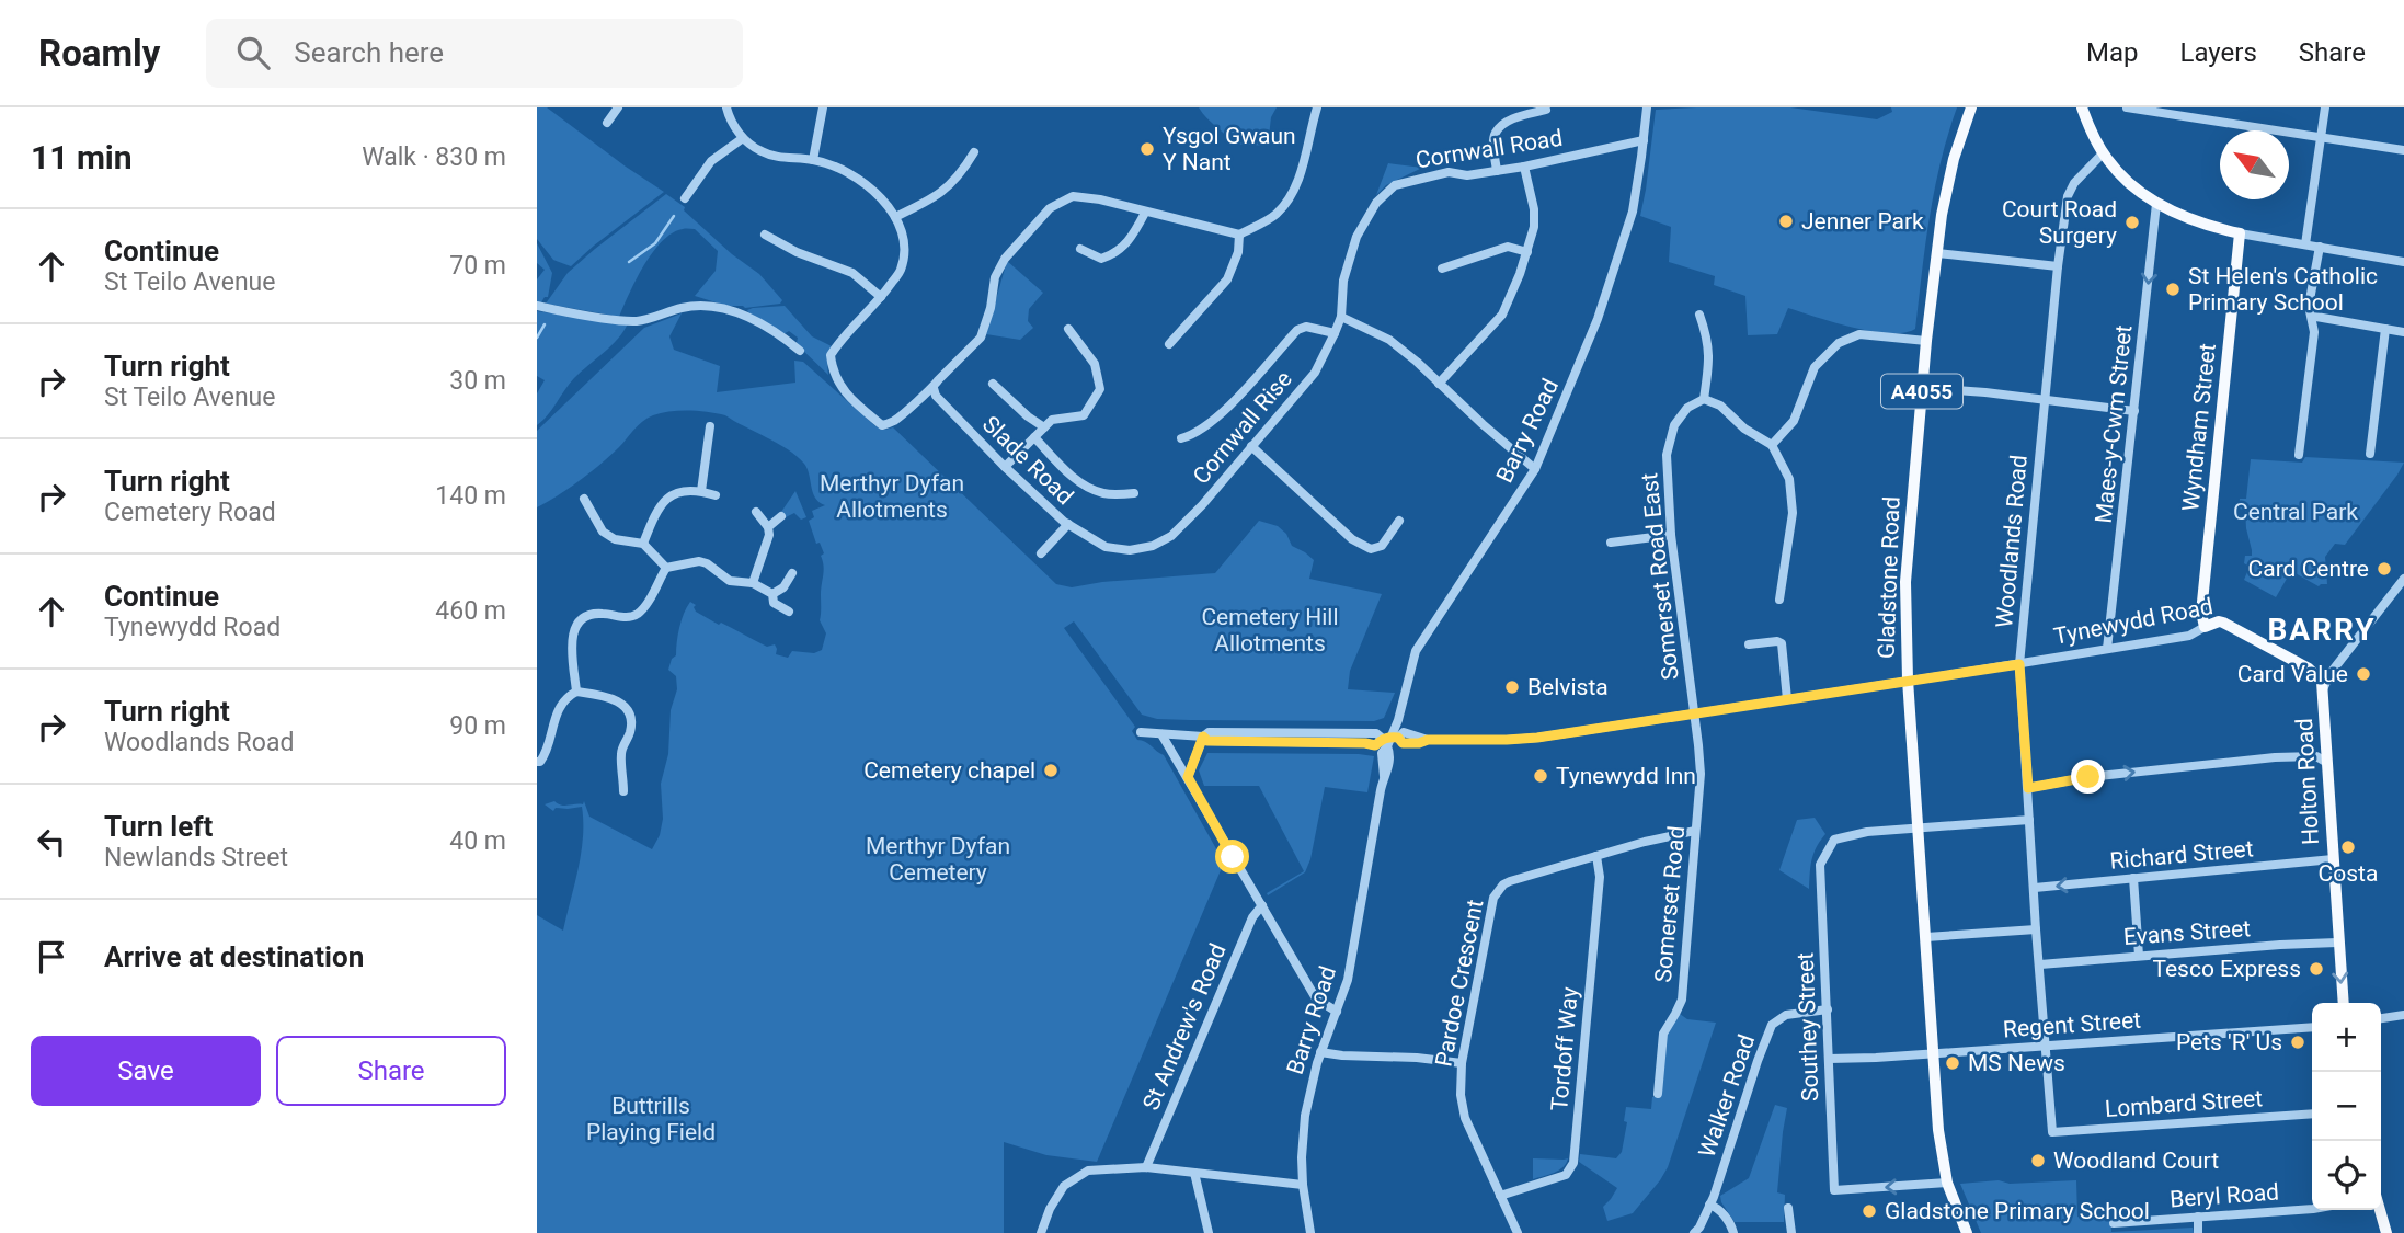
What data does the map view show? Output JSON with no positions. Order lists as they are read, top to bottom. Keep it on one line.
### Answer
{"streets":{"main road":["A4055","Wyndham Street","Gladstone Road","Tynewydd Road","Holton Road"],"street":["Cornwall Road","Maes-y-Cwm Street","Cornwall Rise","Barry Road","Slade Road","Woodlands Road","Somerset Road East","Richard Street","Somerset Road","Evans Street","Pardoe Crescent","Regent Street","St Andrew's Road","Southey Street","Tordoff Way","Walker Road","Lombard Street","Beryl Road"]},"crossings":[["Cornwall Road","Cornwall Rise"],["Cornwall Road","Barry Road"],["Maes-y-Cwm Street","Tynewydd Road"],["Cornwall Rise","Slade Road"],["Wyndham Street","Tynewydd Road"],["Barry Road","Tynewydd Road"],["Woodlands Road","Tynewydd Road"],["Woodlands Road","Richard Street"],["Woodlands Road","Evans Street"],["Woodlands Road","Regent Street"],["Woodlands Road","Lombard Street"],["Somerset Road East","Tynewydd Road"],["Somerset Road East","Somerset Road"],["Gladstone Road","Tynewydd Road"],["Gladstone Road","Regent Street"],["Gladstone Road","Southey Street"],["Tynewydd Road","Holton Road"],["Tynewydd Road","Somerset Road"],["Holton Road","Richard Street"],["Holton Road","Evans Street"],["Somerset Road","Pardoe Crescent"],["Pardoe Crescent","Tordoff Way"],["Regent Street","Southey Street"],["Southey Street","Walker Road"]],"one_way":["Maes-y-Cwm Street"],"districts":["BARRY"],"parks":["Merthyr Dyfan Allotments","Central Park","Cemetery Hill Allotments","Merthyr Dyfan Cemetery","Buttrills Playing Field"],"places":["Ysgol Gwaun Y Nant","Jenner Park","Court Road Surgery","St Helen's Catholic Primary School","Card Centre","Card Value","Belvista","Cemetery chapel","Tynewydd Inn","Costa","Tesco Express","Pets 'R' Us","MS News","Woodland Court","Gladstone Primary School"],"north":"top left","page":{"header":"Roamly","search":"Search here","nav":["Map","Layers","Share"],"heading":["11 min","Walk · 830 m"],"list":[["Continue","St Teilo Avenue","70 m"],["Turn right","St Teilo Avenue","30 m"],["Turn right","Cemetery Road","140 m"],["Continue","Tynewydd Road","460 m"],["Turn right","Woodlands Road","90 m"],["Turn left","Newlands Street","40 m"],"Arrive at destination"],"map_buttons":["+","−"],"buttons":["Save","Share"]}}
